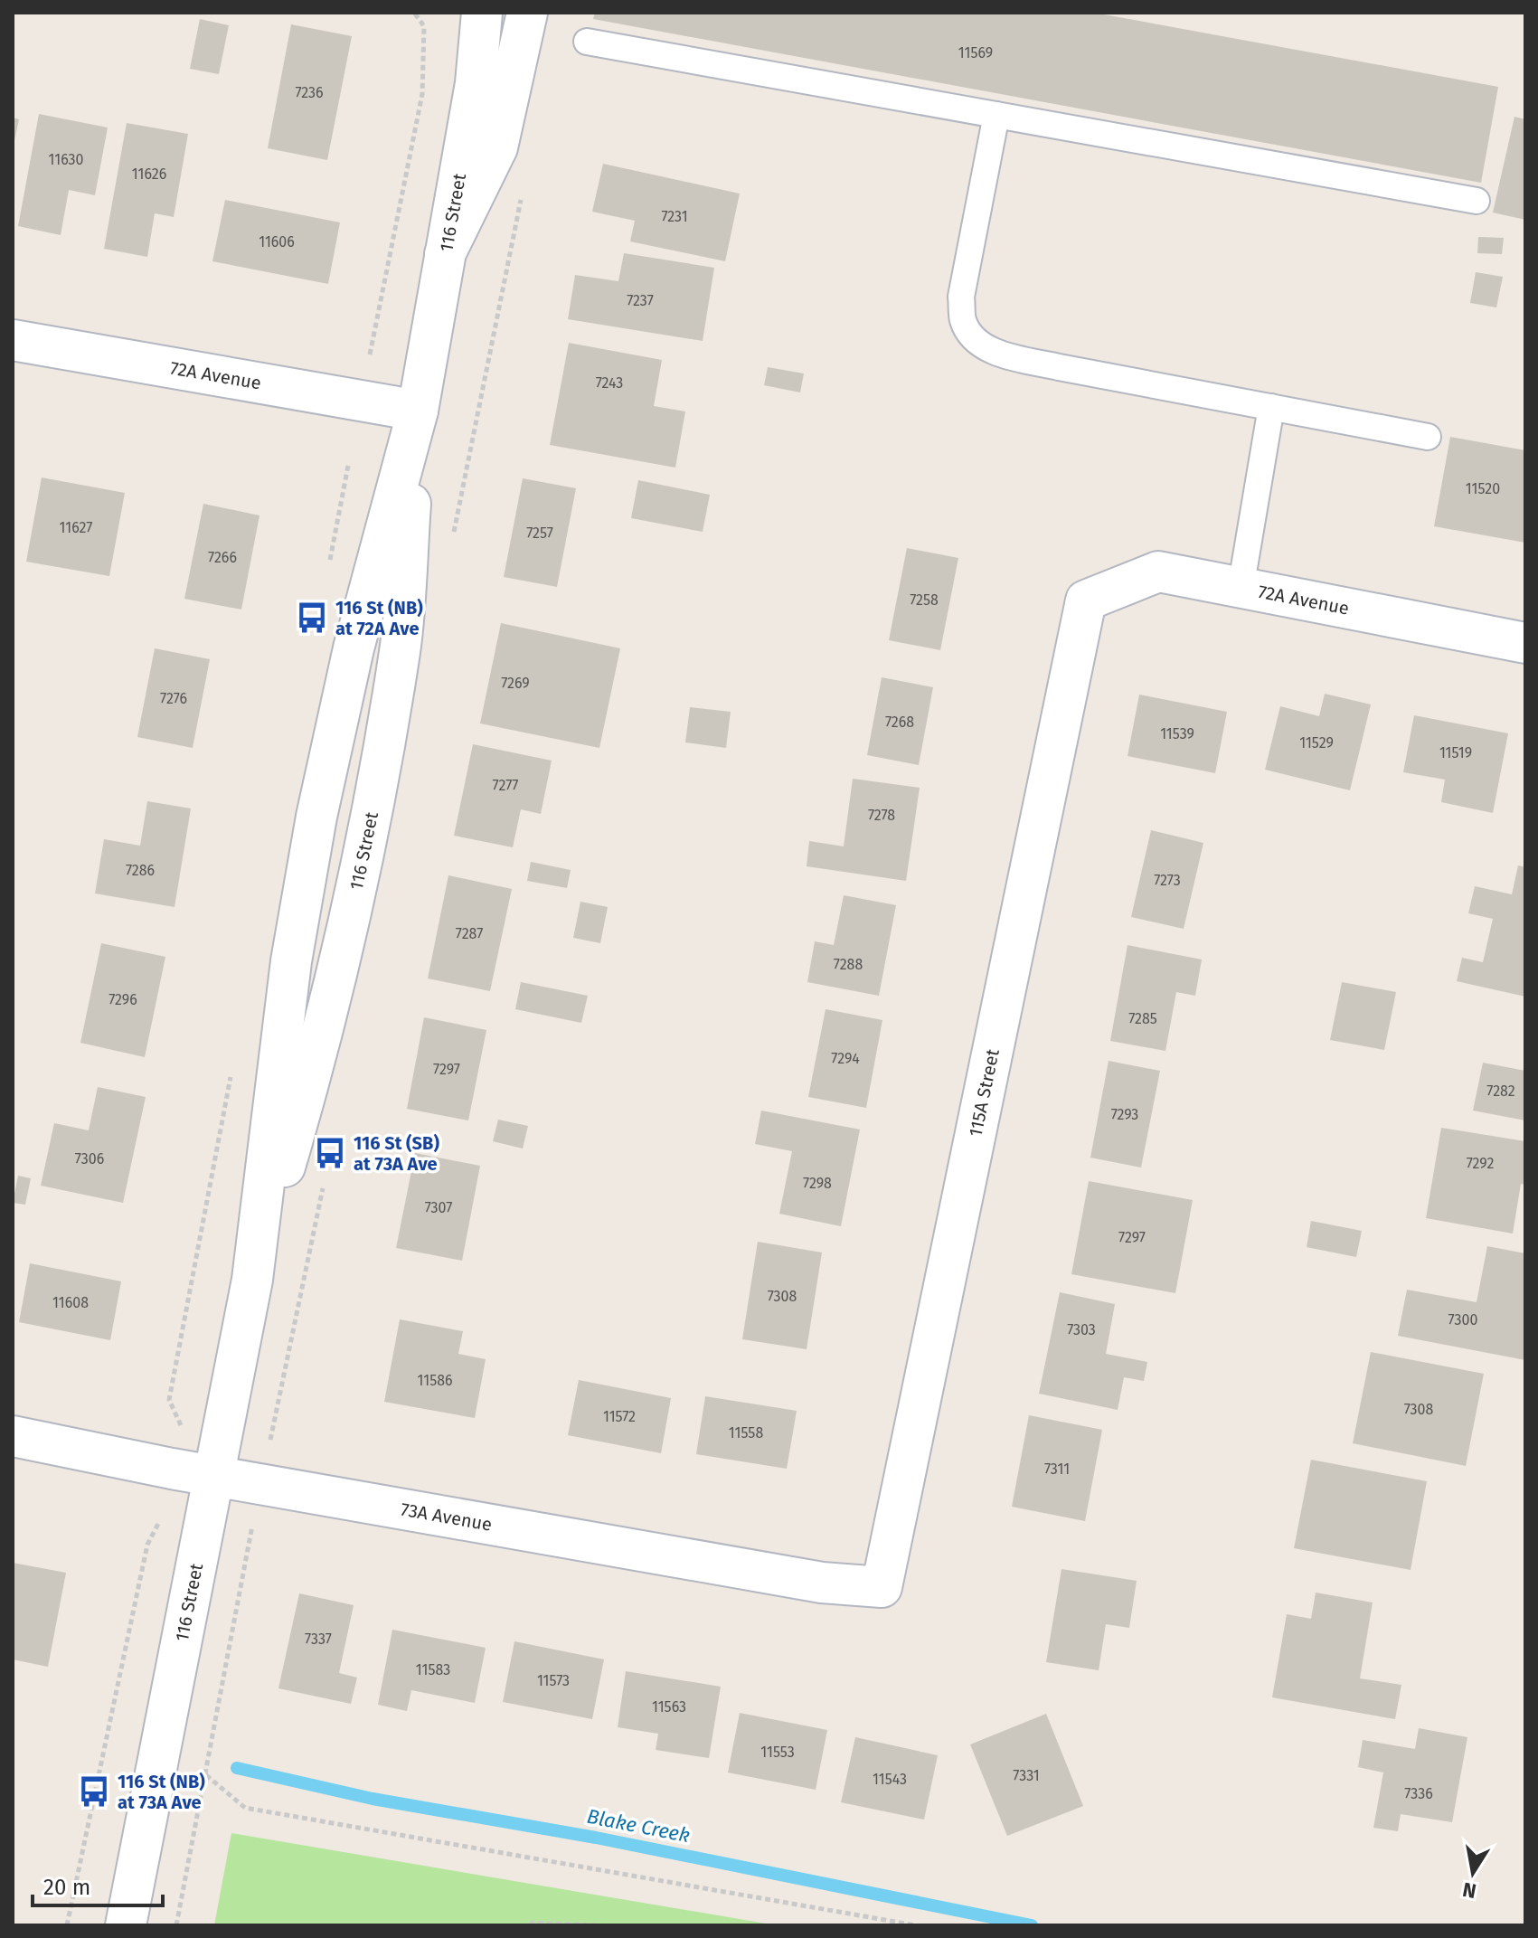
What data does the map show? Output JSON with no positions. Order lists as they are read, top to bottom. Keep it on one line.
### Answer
{"streets":{"street":["116 Street","72A Avenue","115A Street","73A Avenue"]},"crossings":[["116 Street","72A Avenue"],["116 Street","73A Avenue"],["72A Avenue","115A Street"],["115A Street","73A Avenue"]],"water":["Blake Creek"],"places":{"bus stop":["116 St (NB) at 72A Ave","116 St (SB) at 73A Ave","116 St (NB) at 73A Ave"]},"house_numbers":["11569","7236","11630","11626","7231","11606","7237","7243","11520","11627","7257","7266","7258","7269","7276","7268","11539","11529","11519","7277","7278","7286","7273","7287","7288","7296","7285","7294","7297","7282","7293","7306","7292","7298","7307","7297","7308","11608","7300","7303","11586","7308","11572","11558","7311","7337","11583","11573","11563","11553","7331","11543","7336"],"scale_bar":"20 m","north":"bottom"}
